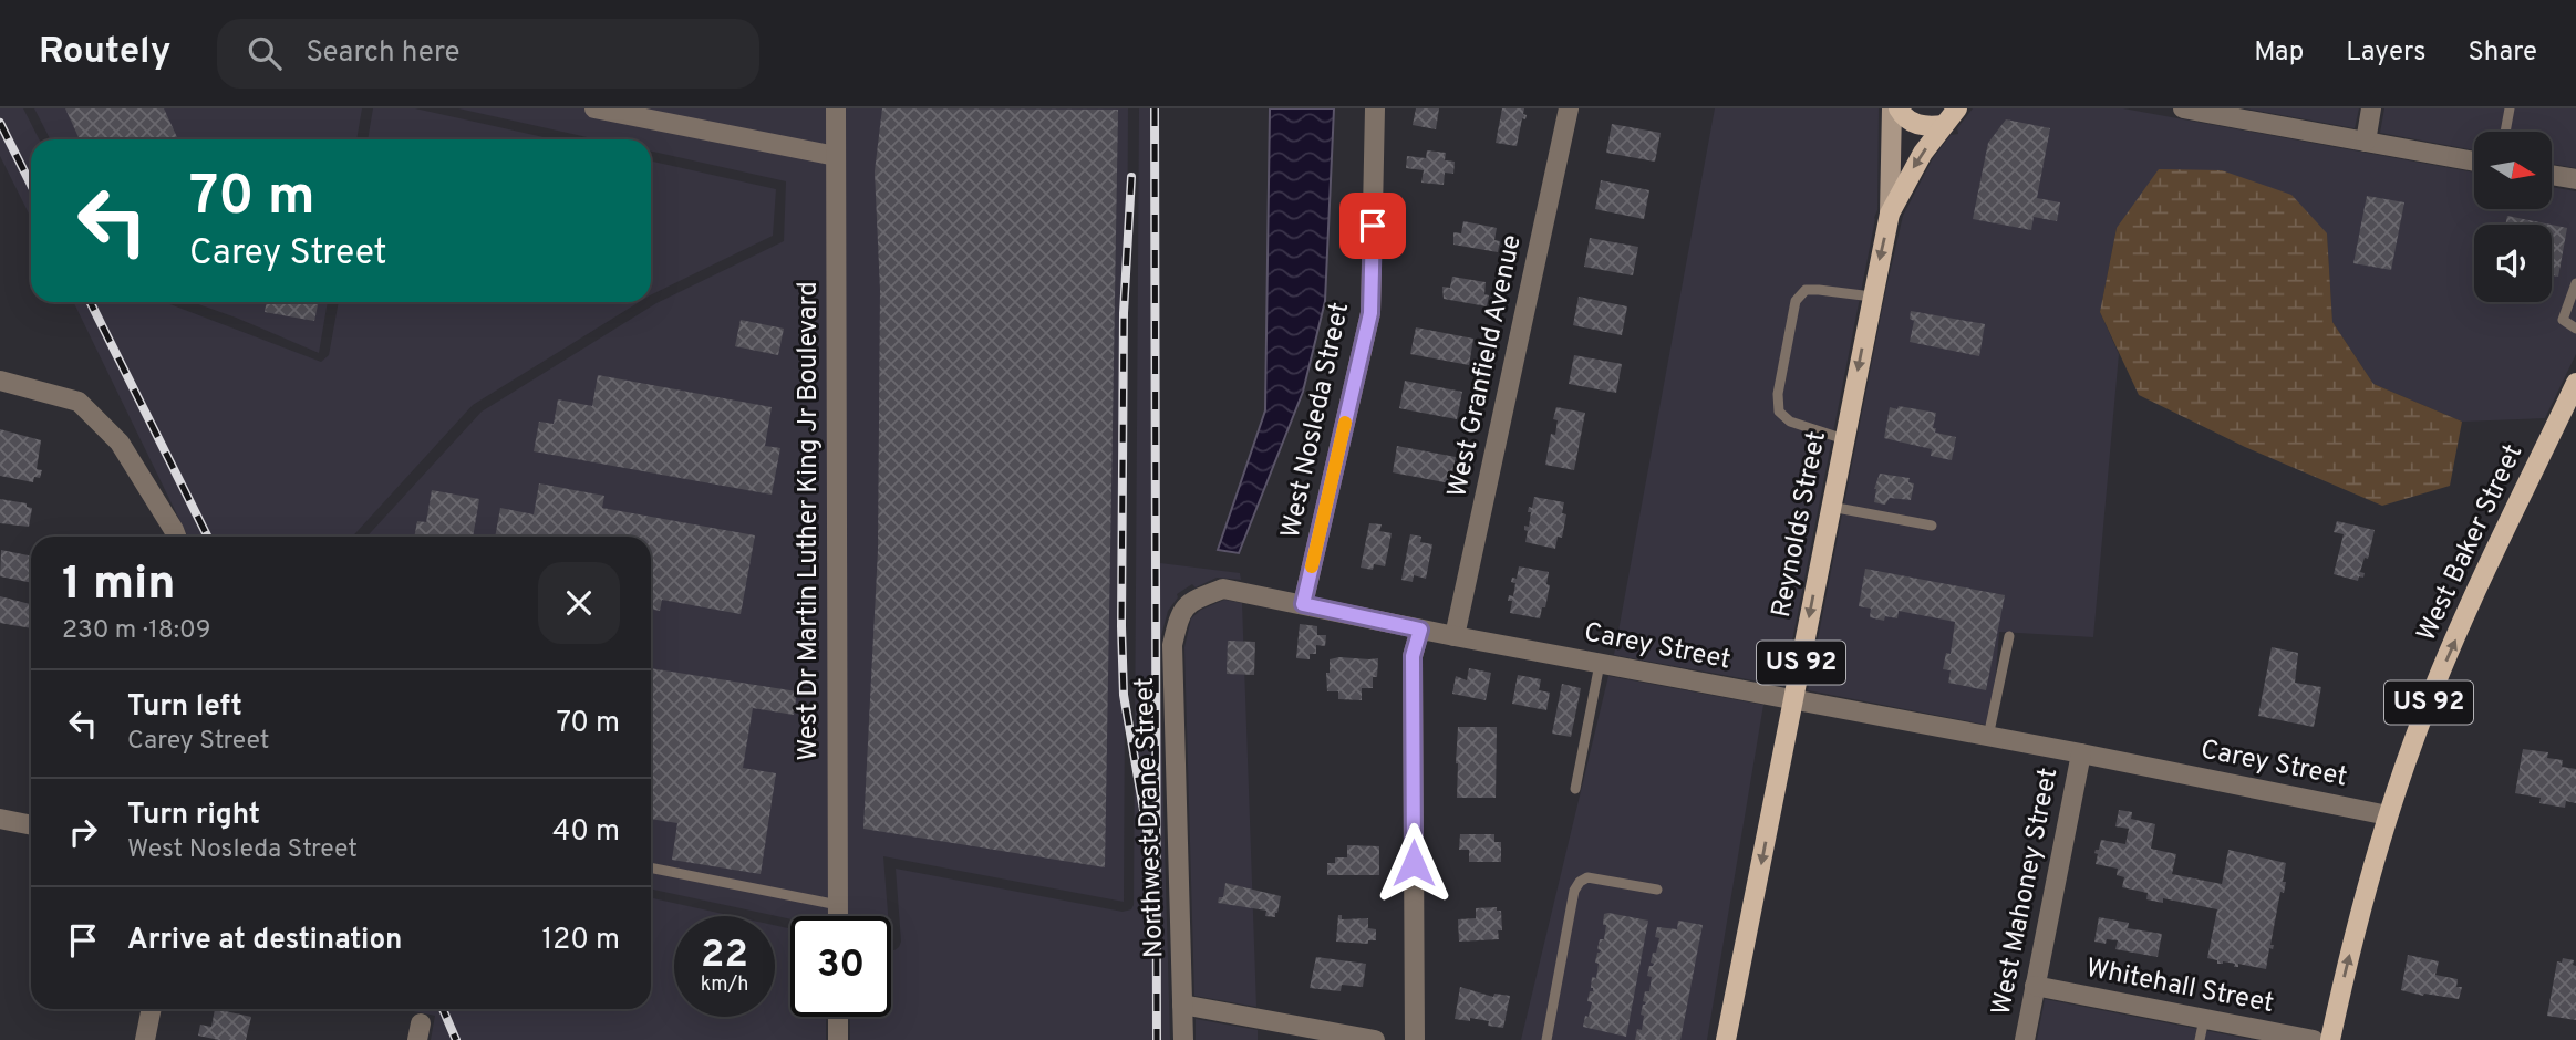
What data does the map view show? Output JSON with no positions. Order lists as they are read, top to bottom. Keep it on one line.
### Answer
{"streets":{"main road":["Reynolds Street","West Baker Street","US 92"],"street":["West Granfield Avenue","West Nosleda Street","West Dr Martin Luther King Jr Boulevard","Carey Street","Northwest Drane Street","West Mahoney Street","Whitehall Street"]},"crossings":[["West Granfield Avenue","Carey Street"],["West Nosleda Street","Carey Street"],["Reynolds Street","Carey Street"],["Reynolds Street","US 92"],["West Baker Street","Carey Street"],["Carey Street","Northwest Drane Street"],["Carey Street","West Mahoney Street"],["West Mahoney Street","Whitehall Street"]],"one_way":["Reynolds Street","West Baker Street"],"north":"right","page":{"header":"Routely","search":"Search here","nav":["Map","Layers","Share"],"turn":["70 m","Carey Street"],"heading":["1 min","230 m · 18:09"],"list":[{"name":"Turn left","note":"Carey Street","value":"70 m"},{"name":"Turn right","note":"West Nosleda Street","value":"40 m"},{"name":"Arrive at destination","value":"120 m"}],"speed":"22 km/h","limit":"30"}}
